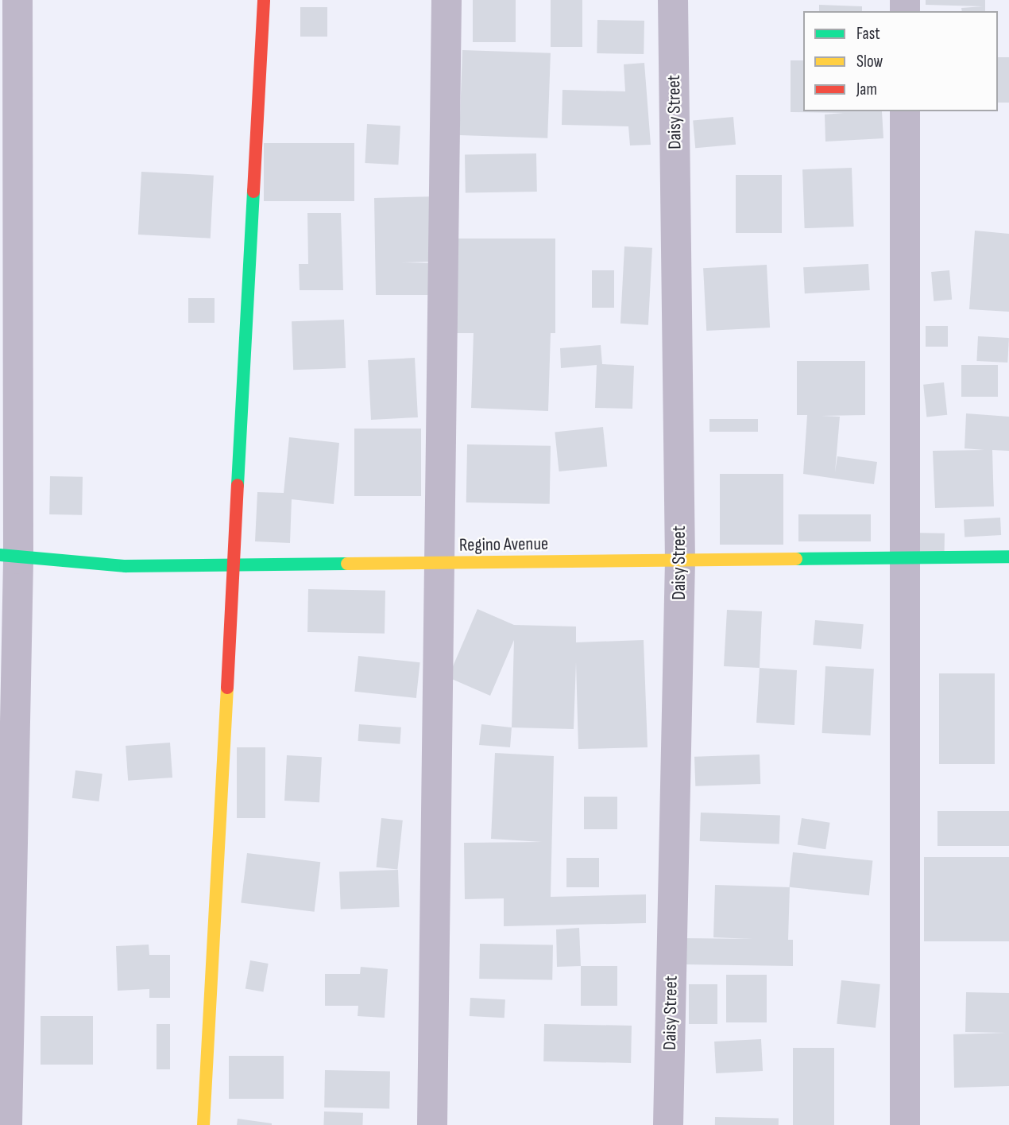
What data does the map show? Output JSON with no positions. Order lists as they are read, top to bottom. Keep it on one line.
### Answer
{"streets":{"street":["Daisy Street","Regino Avenue"]},"crossings":[["Daisy Street","Regino Avenue"]],"legend":["Fast","Slow","Jam"]}
